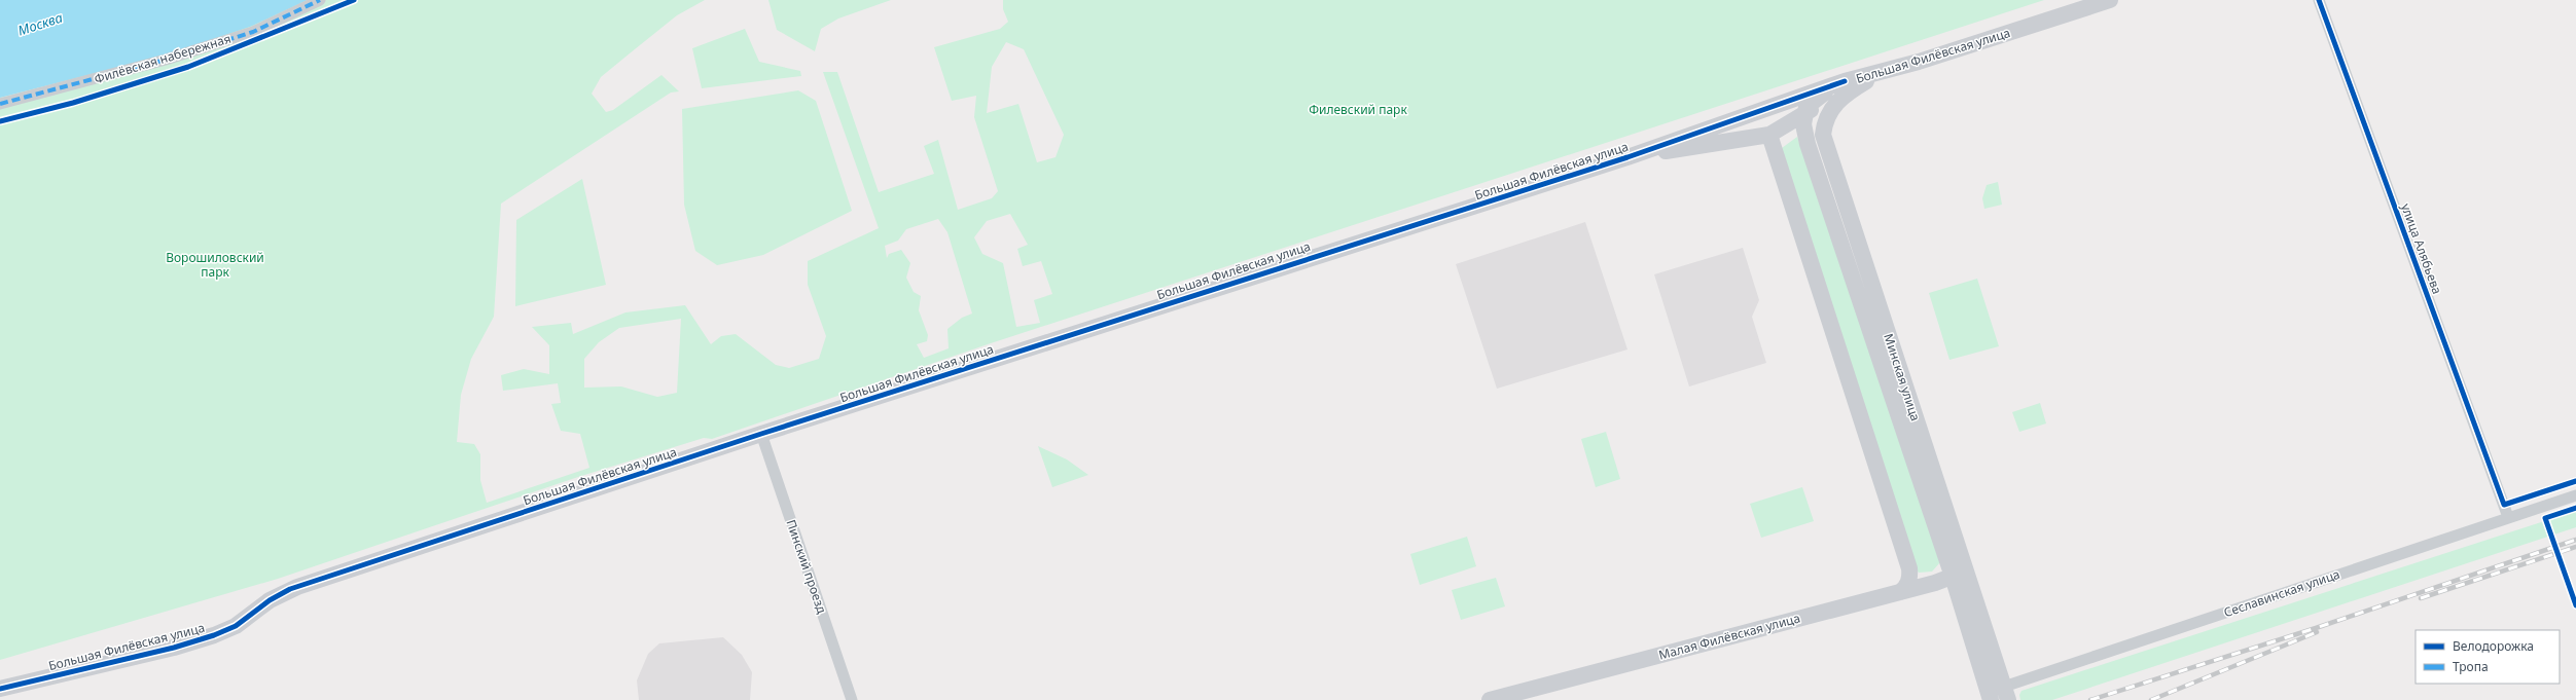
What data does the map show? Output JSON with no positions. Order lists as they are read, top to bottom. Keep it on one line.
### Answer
{"streets":{"street":["Большая Филёвская улица","Филёвская набережная","улица Алябьева","Минская улица","Пинский проезд","Сеславинская улица","Малая Филёвская улица"]},"crossings":[["Большая Филёвская улица","Минская улица"],["Большая Филёвская улица","Пинский проезд"],["улица Алябьева","Сеславинская улица"],["Минская улица","Сеславинская улица"],["Минская улица","Малая Филёвская улица"]],"water":["Москва"],"parks":["Филевский парк","Ворошиловский парк"],"legend":["Велодорожка","Тропа"]}
